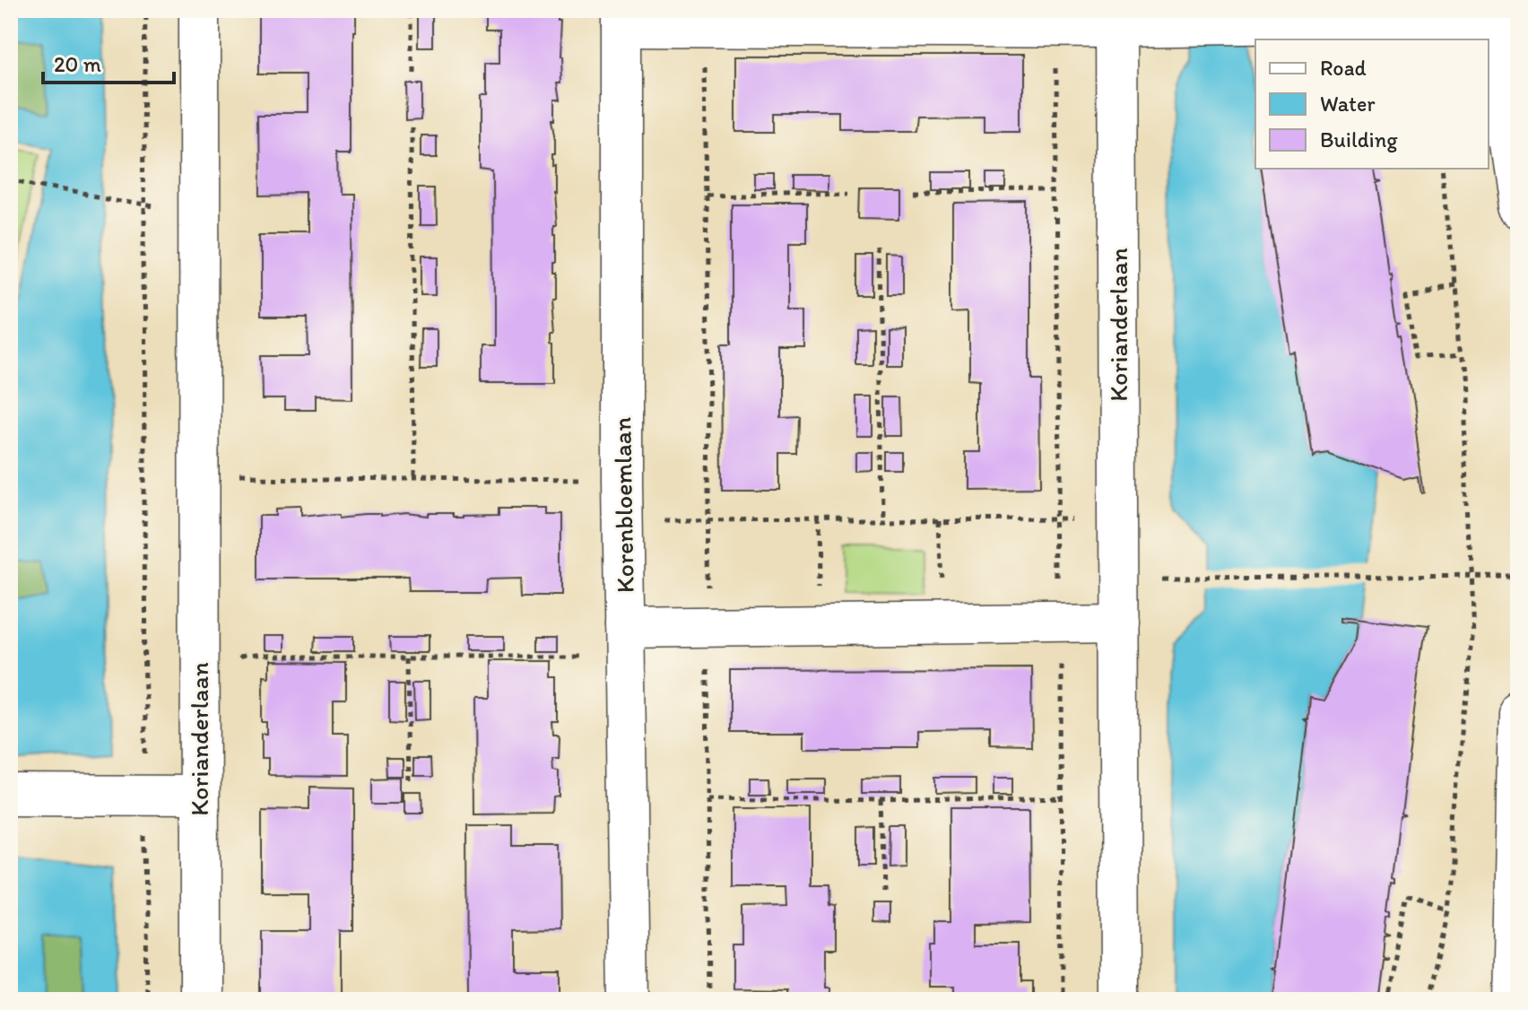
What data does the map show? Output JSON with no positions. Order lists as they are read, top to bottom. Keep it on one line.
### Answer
{"streets":{"street":["Korianderlaan","Korenbloemlaan"]},"legend":["Road","Water","Building"],"scale_bar":"20 m"}
